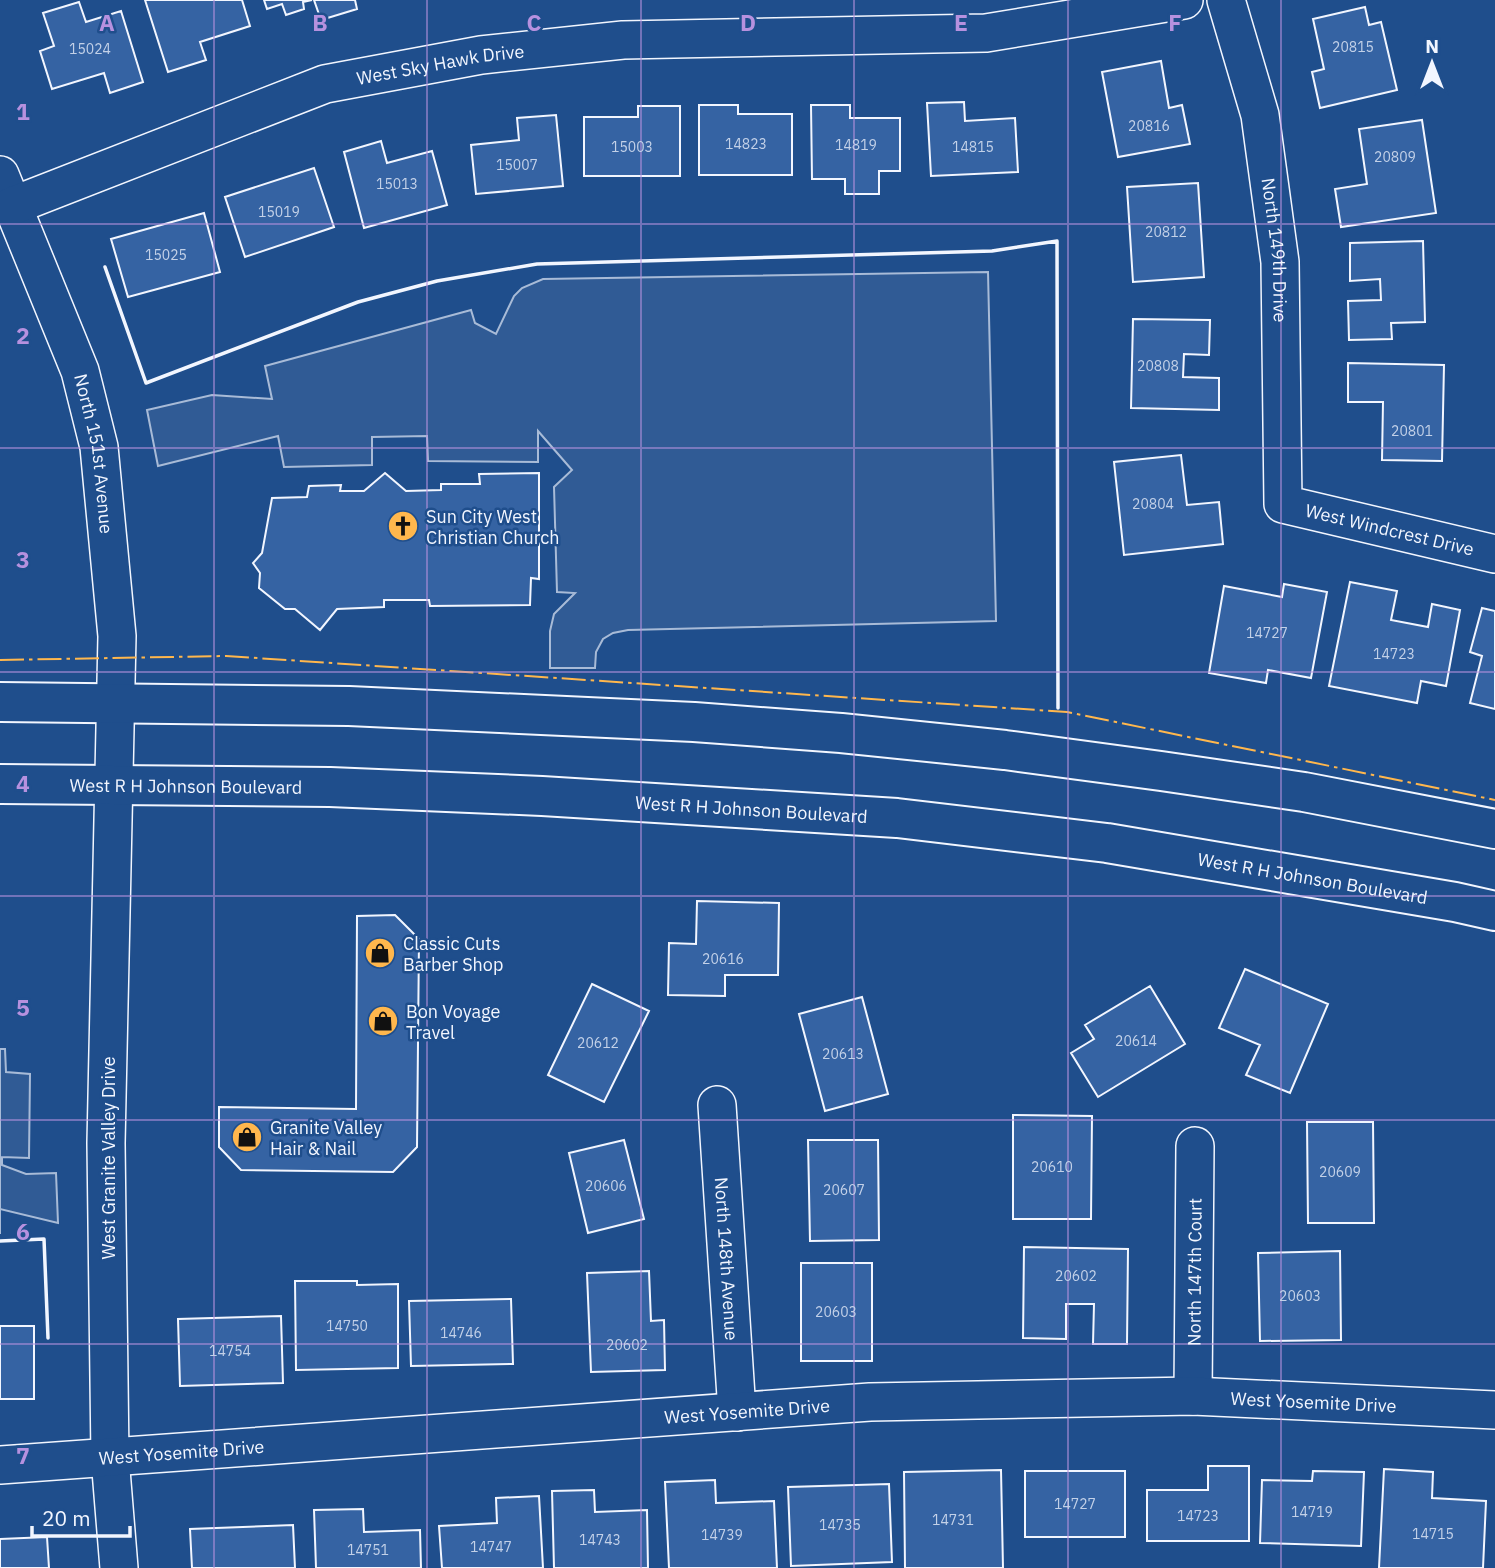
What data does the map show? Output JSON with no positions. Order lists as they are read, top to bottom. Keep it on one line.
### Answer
{"streets":{"main road":["West R H Johnson Boulevard"],"street":["West Sky Hawk Drive","North 149th Drive","North 151st Avenue","West Windcrest Drive","West Granite Valley Drive","North 148th Avenue","North 147th Court","West Yosemite Drive"]},"crossings":[["West Sky Hawk Drive","North 151st Avenue"],["North 149th Drive","West Windcrest Drive"],["North 151st Avenue","West R H Johnson Boulevard"],["North 151st Avenue","West Granite Valley Drive"],["West R H Johnson Boulevard","West Granite Valley Drive"],["West Granite Valley Drive","West Yosemite Drive"],["North 148th Avenue","West Yosemite Drive"],["North 147th Court","West Yosemite Drive"]],"places":{"church":["Sun City West Christian Church"],"shop":["Classic Cuts Barber Shop","Bon Voyage Travel","Granite Valley Hair & Nail"]},"house_numbers":["20815","15024","20816","14823","14819","15003","14815","20809","15007","15013","15019","20812","15025","20808","20801","20804","14727","14723","20616","20614","20612","20613","20610","20609","20606","20607","20602","20603","20603","14750","14746","20602","14754","14727","14719","14723","14731","14735","14715","14739","14743","14747","14751"],"scale_bar":"20 m","north":"top","grid":{"columns":["A","B","C","D","E","F"],"rows":["1","2","3","4","5","6","7"]}}
